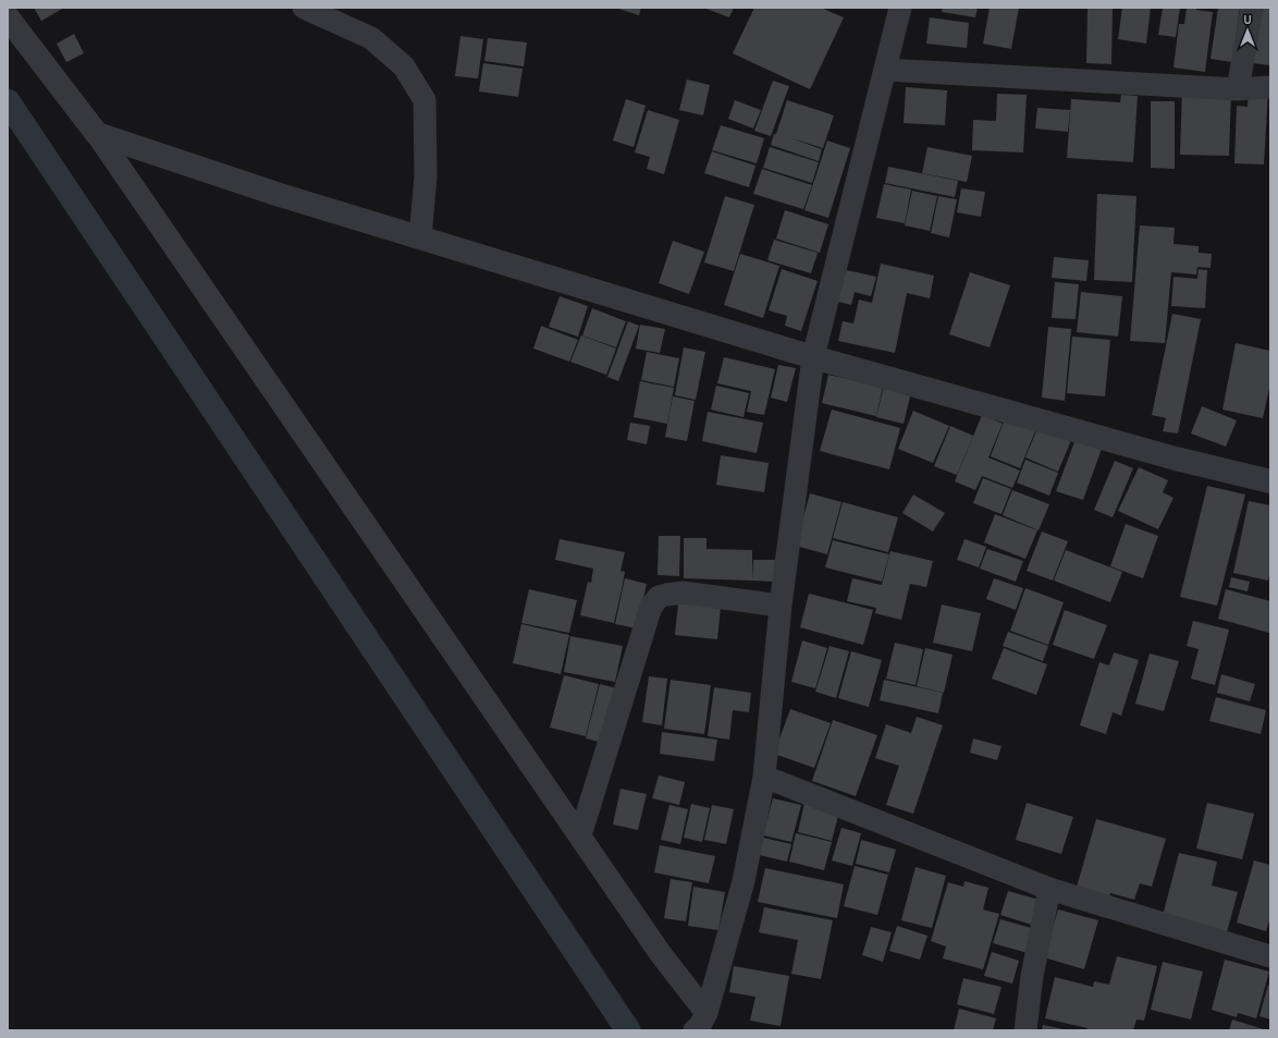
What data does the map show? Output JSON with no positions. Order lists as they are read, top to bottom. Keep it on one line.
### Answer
{"north":"top"}
